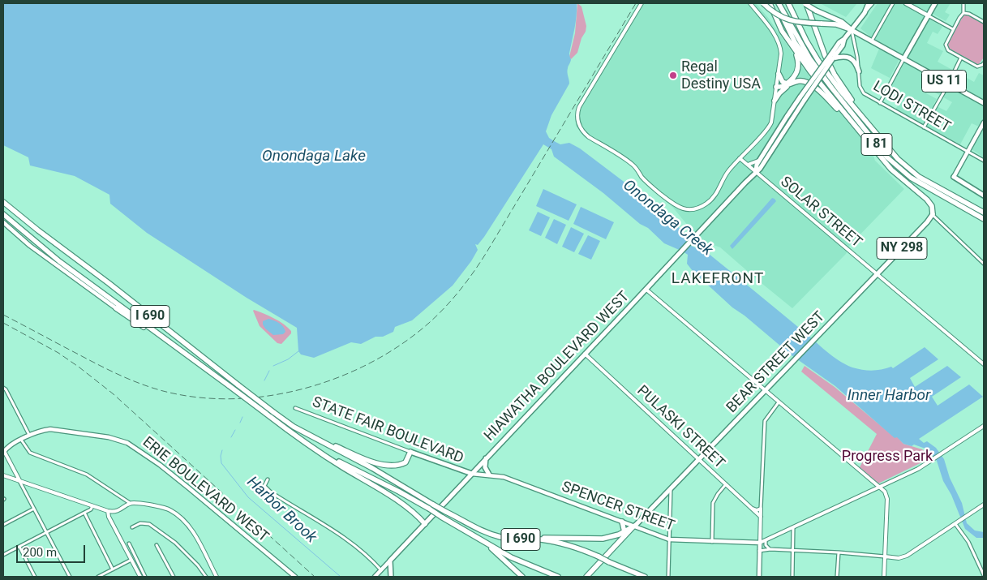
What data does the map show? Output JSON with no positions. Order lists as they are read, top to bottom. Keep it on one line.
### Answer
{"streets":{"highway":["I 81","I 690"],"main road":["US 11","NY 298","BEAR STREET WEST","HIAWATHA BOULEVARD WEST","STATE FAIR BOULEVARD","ERIE BOULEVARD WEST","SPENCER STREET"],"street":["LODI STREET","SOLAR STREET","PULASKI STREET"]},"crossings":[["LODI STREET","HIAWATHA BOULEVARD WEST"],["SOLAR STREET","BEAR STREET WEST"],["SOLAR STREET","HIAWATHA BOULEVARD WEST"],["BEAR STREET WEST","PULASKI STREET"],["BEAR STREET WEST","SPENCER STREET"],["HIAWATHA BOULEVARD WEST","PULASKI STREET"],["HIAWATHA BOULEVARD WEST","STATE FAIR BOULEVARD"],["HIAWATHA BOULEVARD WEST","SPENCER STREET"],["STATE FAIR BOULEVARD","SPENCER STREET"]],"districts":["LAKEFRONT"],"water":["Onondaga Lake","Onondaga Creek","Inner Harbor","Harbor Brook"],"parks":["Progress Park"],"places":["Regal Destiny USA"],"scale_bar":"200 m"}
